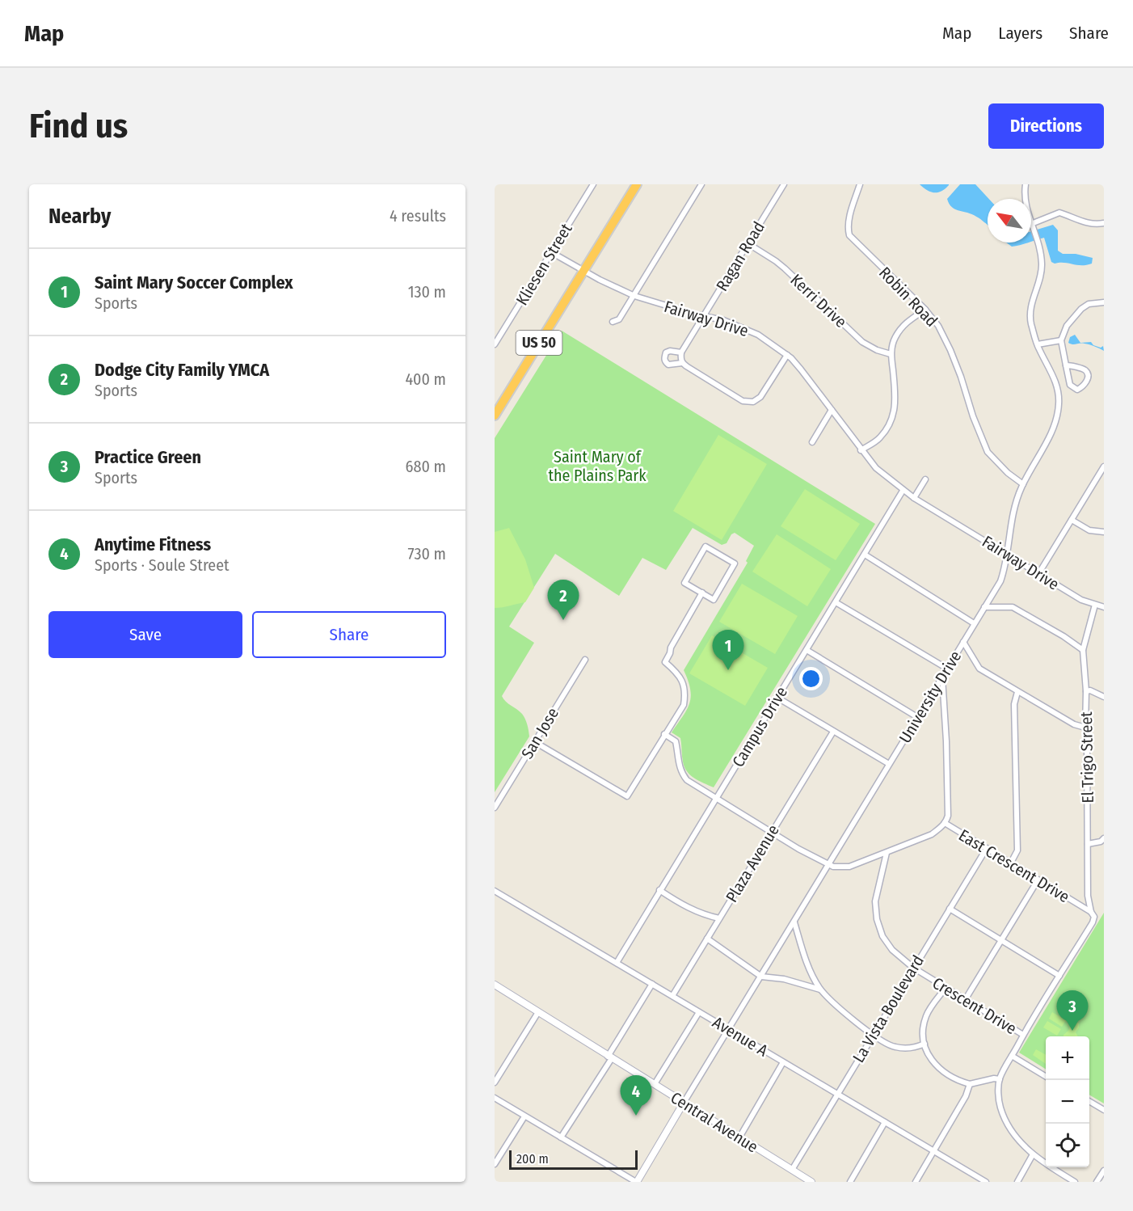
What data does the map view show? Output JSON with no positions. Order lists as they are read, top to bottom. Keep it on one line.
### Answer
{"streets":{"highway":["US 50"],"street":["Ragan Road","Kliesen Street","Robin Road","Kerri Drive","Fairway Drive","University Drive","Campus Drive","San Jose","El Trigo Street","Plaza Avenue","East Crescent Drive","Crescent Drive","La Vista Boulevard","Avenue A","Central Avenue"]},"crossings":[["Ragan Road","Kerri Drive"],["Ragan Road","Fairway Drive"],["Kliesen Street","Fairway Drive"],["Robin Road","University Drive"],["Fairway Drive","US 50"],["Fairway Drive","University Drive"],["Fairway Drive","Campus Drive"],["Fairway Drive","El Trigo Street"],["University Drive","East Crescent Drive"],["University Drive","Avenue A"],["University Drive","Central Avenue"],["Campus Drive","Avenue A"],["El Trigo Street","East Crescent Drive"],["El Trigo Street","Crescent Drive"],["Plaza Avenue","Avenue A"],["East Crescent Drive","Crescent Drive"],["East Crescent Drive","La Vista Boulevard"],["Crescent Drive","La Vista Boulevard"],["La Vista Boulevard","Avenue A"],["La Vista Boulevard","Central Avenue"]],"parks":["Saint Mary of the Plains Park"],"scale_bar":"200 m","north":"top left","page":{"header":"Map","nav":["Map","Layers","Share"],"buttons":["Directions",["Save","Share"]],"title":"Find us","heading":["Nearby","4 results"],"list":[{"mark":"1","name":"Saint Mary Soccer Complex","note":"Sports","value":"130 m"},{"mark":"2","name":"Dodge City Family YMCA","note":"Sports","value":"400 m"},{"mark":"3","name":"Practice Green","note":"Sports","value":"680 m"},{"mark":"4","name":"Anytime Fitness","note":"Sports · Soule Street","value":"730 m"}],"pins":["2","1","3","4"],"map_buttons":["+","−"],"scale":"200 m"}}
